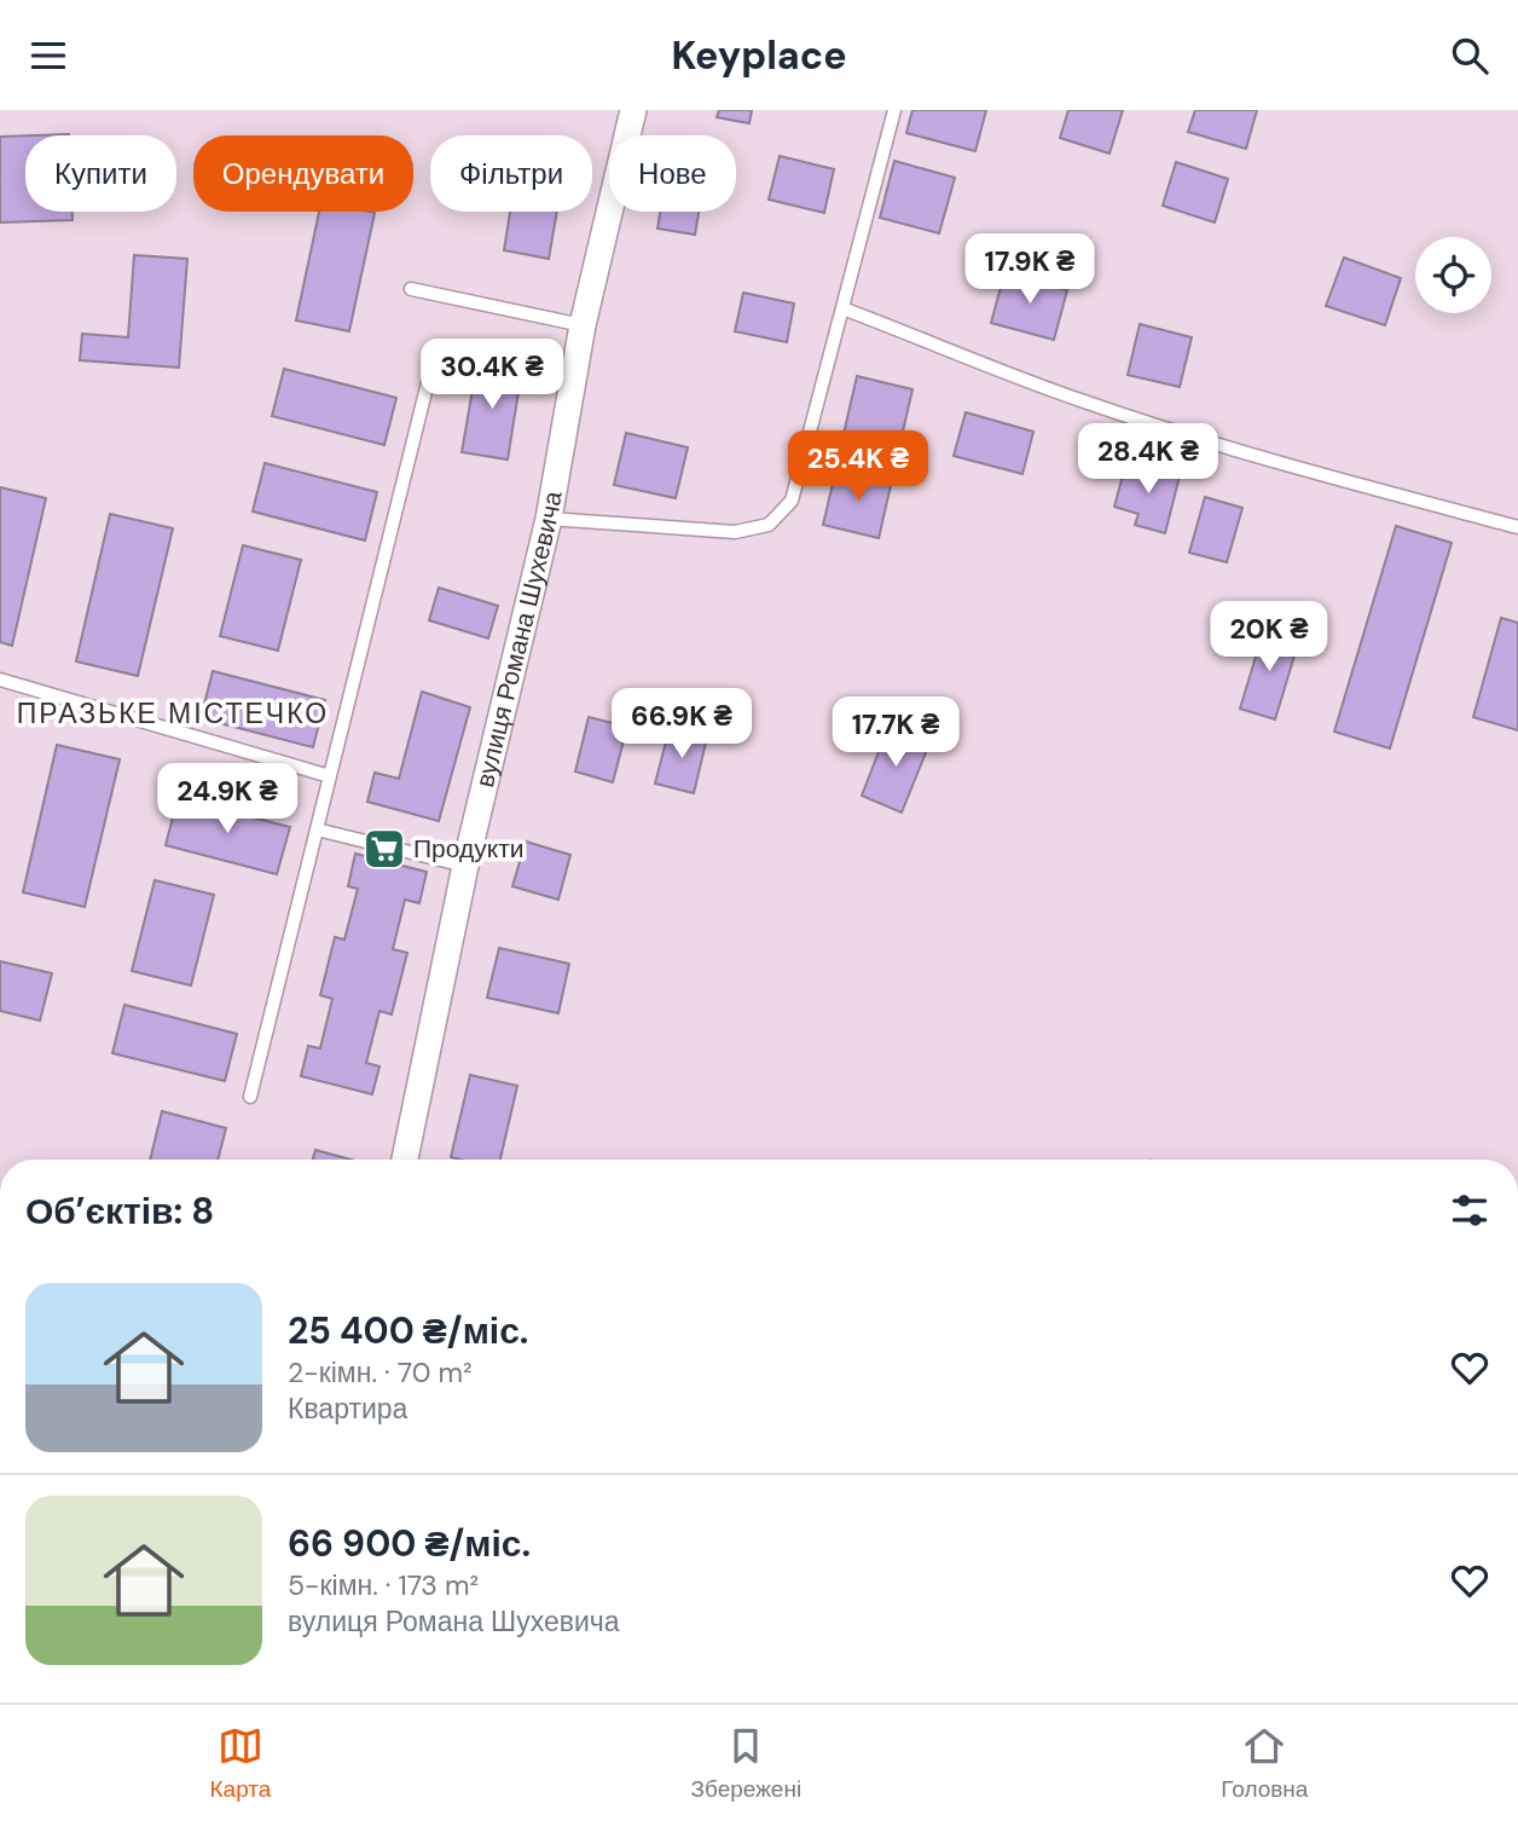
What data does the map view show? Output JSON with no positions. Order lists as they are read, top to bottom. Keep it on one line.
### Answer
{"streets":{"street":["вулиця Романа Шухевича"]},"districts":["ПРАЗЬКЕ МІСТЕЧКО"],"places":{"supermarket":["Продукти"]},"page":{"header":"Keyplace","chip":["Купити","Орендувати","Фільтри","Нове"],"price":["17.9K ₴","30.4K ₴","28.4K ₴","25.4K ₴","20K ₴","66.9K ₴","17.7K ₴","24.9K ₴"],"heading":"Об’єктів: 8","list":[{"name":"25 400 ₴/міс.","note":"2-кімн. · 70 m² · Квартира"},{"name":"66 900 ₴/міс.","note":"5-кімн. · 173 m² · вулиця Романа Шухевича"}],"tabs":["Карта","Збережені","Головна"]}}
